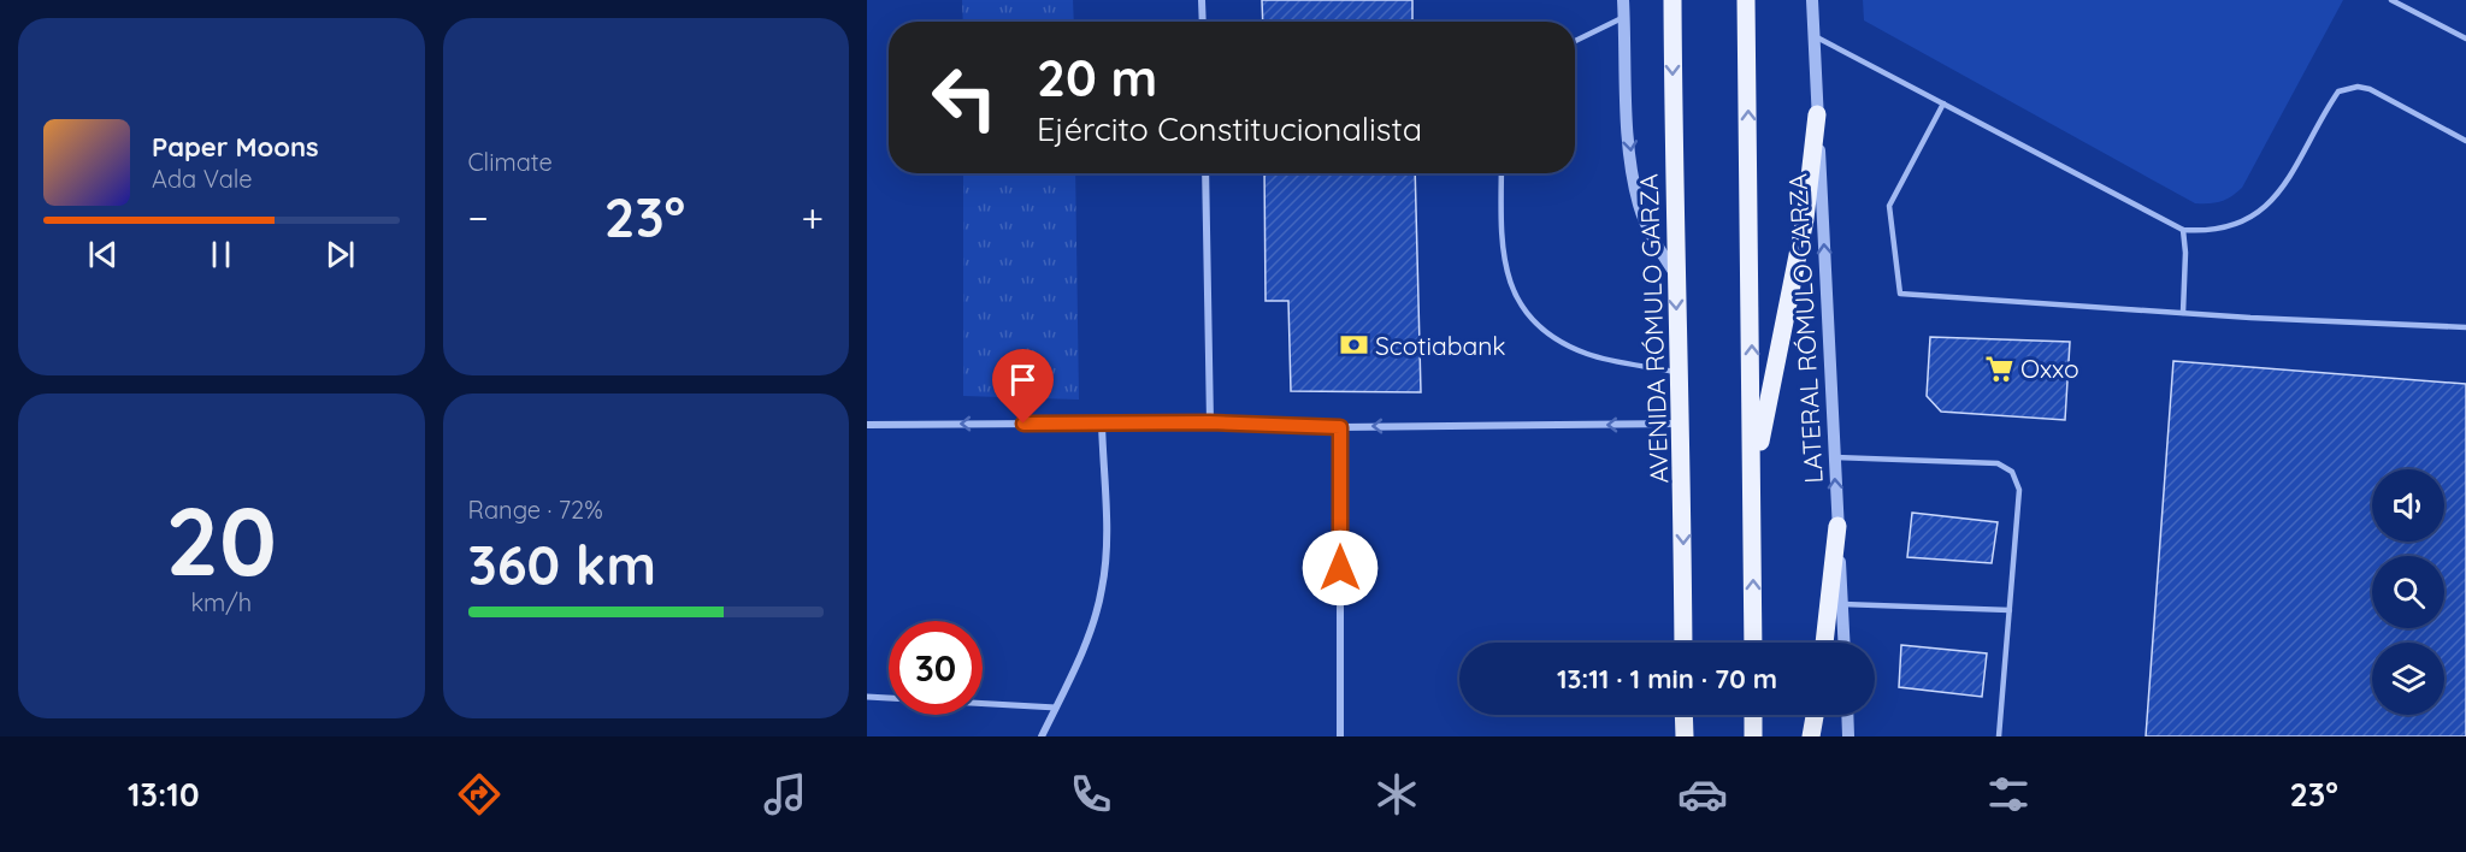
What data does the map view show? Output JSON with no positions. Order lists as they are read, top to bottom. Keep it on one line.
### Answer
{"streets":{"main road":["AVENIDA RÓMULO GARZA"],"street":["LATERAL RÓMULO GARZA"]},"one_way":["LATERAL RÓMULO GARZA"],"places":{"bank":["Scotiabank"],"supermarket":["Oxxo"]},"page":{"tile":["Climate",["20","km/h"],["Range · 72%","360 km"]],"turn":["20 m","Ejército Constitucionalista"],"song":["Paper Moons","Ada Vale"],"heat":["−","23°","+"],"limit":"30","trip":"13:11 · 1 min · 70 m","tabs":["13:10","23°"]}}
